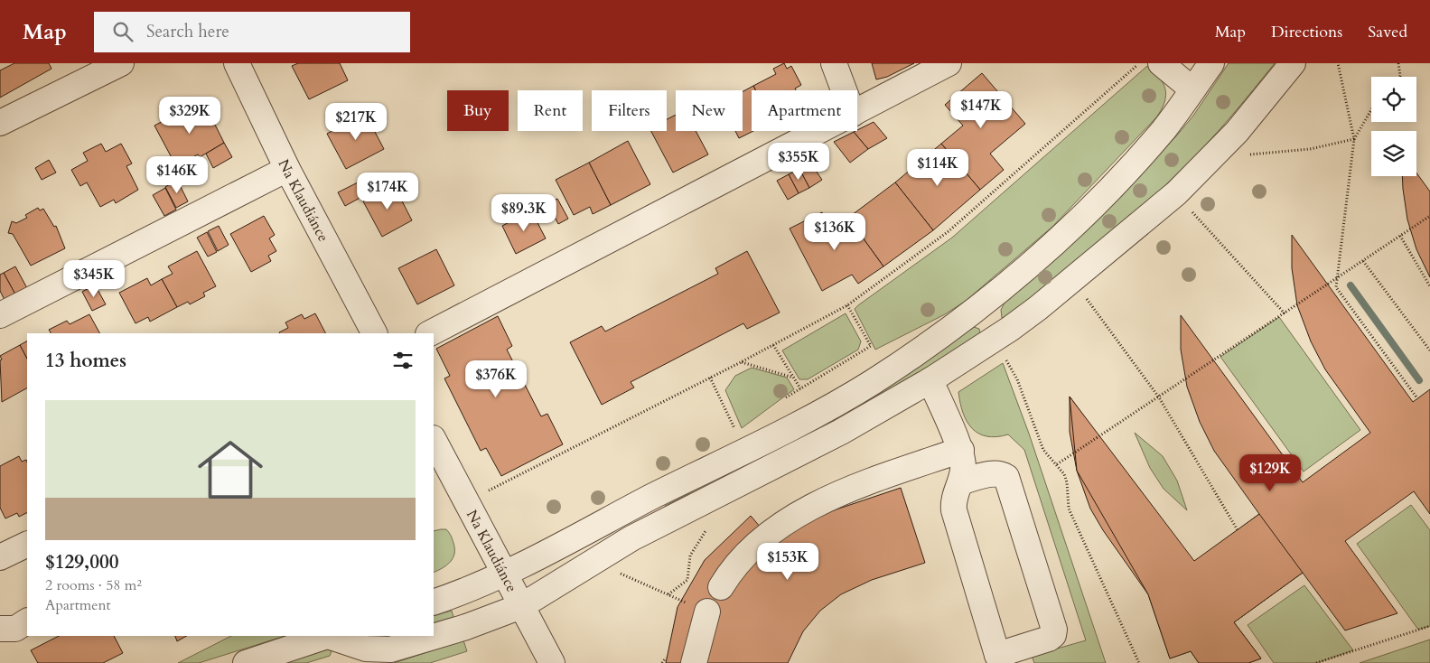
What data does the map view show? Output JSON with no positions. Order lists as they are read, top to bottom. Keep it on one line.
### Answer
{"streets":{"street":["Na Klaudiánce"]},"page":{"header":"Map","search":"Search here","nav":["Map","Directions","Saved"],"chip":["Buy","Rent","Filters","New","Apartment"],"price":["$147K","$329K","$217K","$355K","$114K","$146K","$174K","$89.3K","$136K","$345K","$376K","$129K","$153K"],"heading":"13 homes","list":[{"name":"$129,000","note":"2 rooms · 58 m² · Apartment"}]}}
